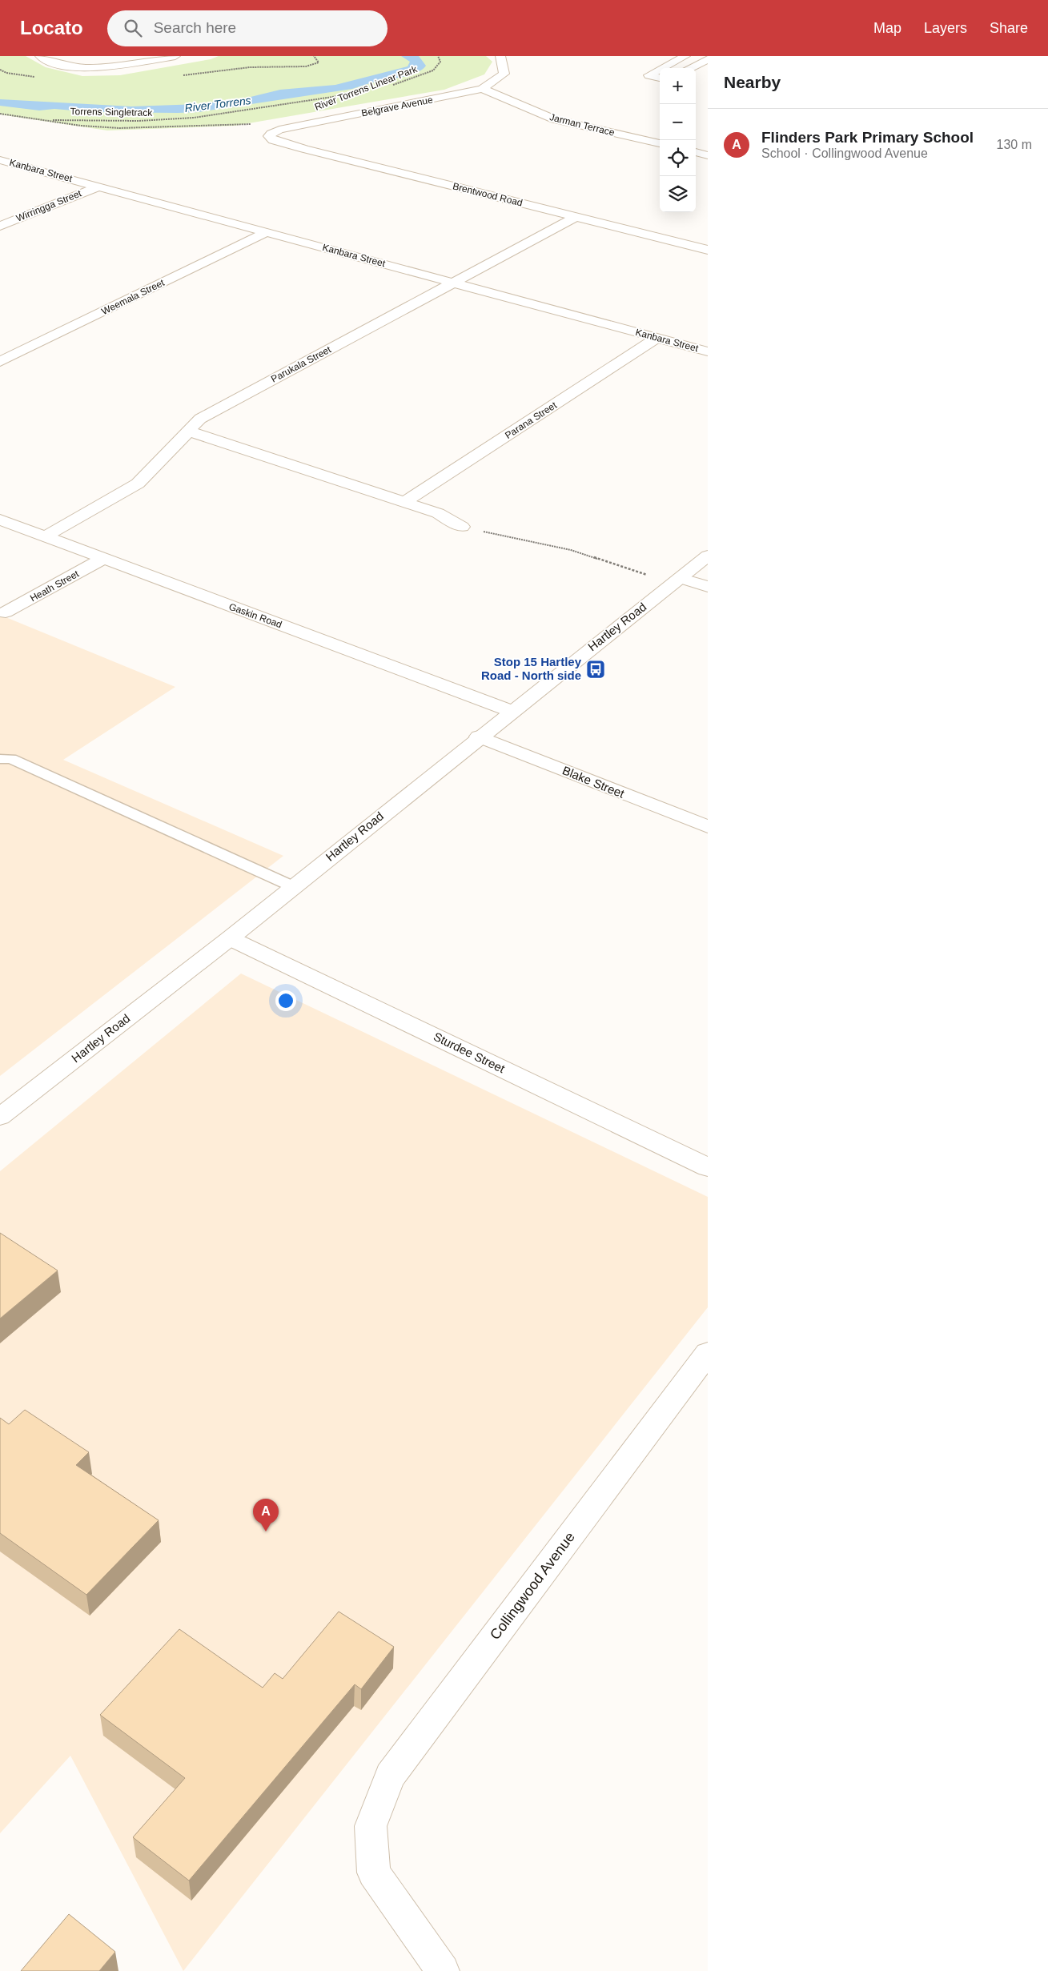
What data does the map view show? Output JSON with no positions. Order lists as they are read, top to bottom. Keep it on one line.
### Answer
{"streets":{"street":["Belgrave Avenue","Jarman Terrace","Kanbara Street","Brentwood Road","Wirringga Street","Weemala Street","Parukala Street","Parana Street","Heath Street","Gaskin Road","Hartley Road","Blake Street","Sturdee Street","Collingwood Avenue"],"path":["River Torrens Linear Park","Torrens Singletrack"]},"crossings":[["Belgrave Avenue","Jarman Terrace"],["Belgrave Avenue","Brentwood Road"],["Kanbara Street","Wirringga Street"],["Kanbara Street","Weemala Street"],["Kanbara Street","Parukala Street"],["Kanbara Street","Parana Street"],["Brentwood Road","Parukala Street"],["Parukala Street","Gaskin Road"],["Heath Street","Gaskin Road"],["Gaskin Road","Hartley Road"],["Hartley Road","Blake Street"],["Hartley Road","Sturdee Street"]],"water":["River Torrens"],"places":{"bus stop":["Stop 15 Hartley Road - North side"]},"page":{"header":"Locato","search":"Search here","nav":["Map","Layers","Share"],"heading":"Nearby","map_buttons":["+","−"],"list":[{"mark":"A","name":"Flinders Park Primary School","note":"School · Collingwood Avenue","value":"130 m"}],"pins":"A"}}
